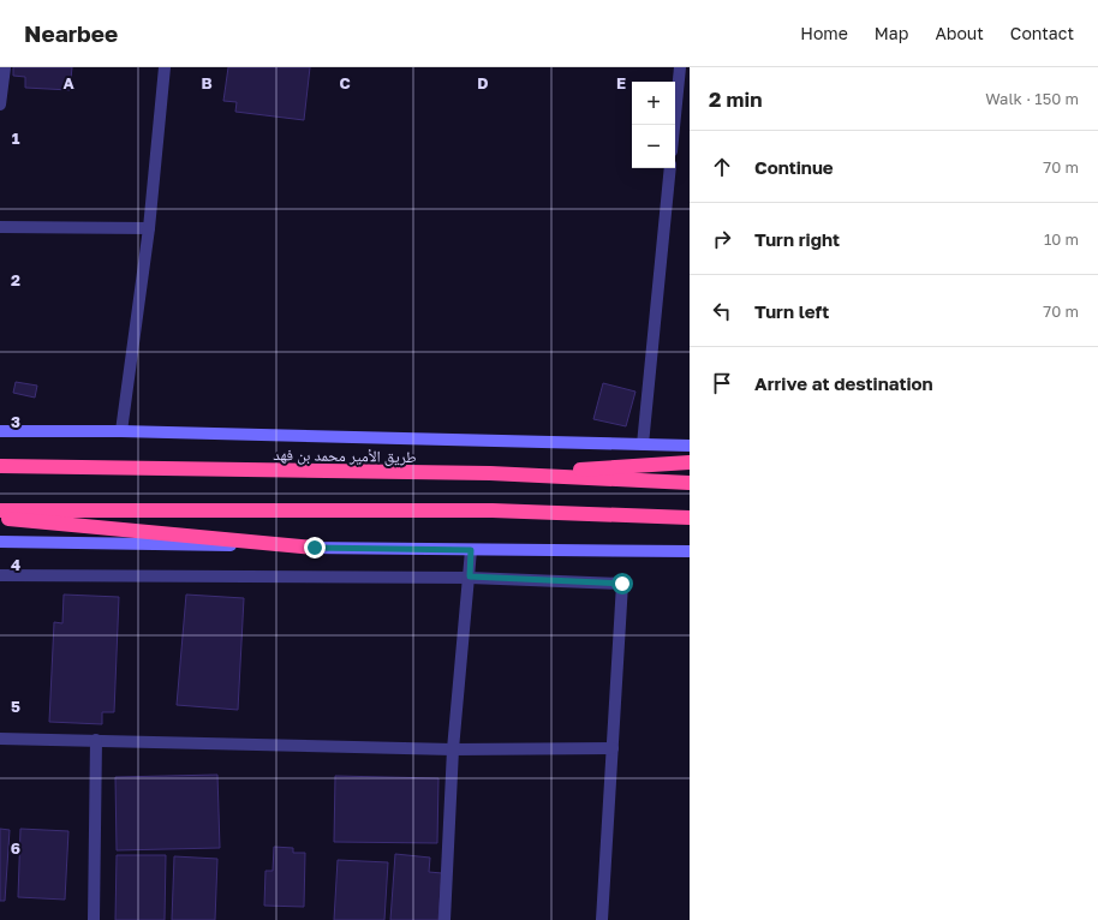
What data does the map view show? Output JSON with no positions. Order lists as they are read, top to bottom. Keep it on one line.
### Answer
{"streets":{"highway":["طريق الأمير محمد بن فهد"]},"page":{"header":"Nearbee","nav":["Home","Map","About","Contact"],"heading":["2 min","Walk · 150 m"],"map_buttons":["+","−"],"list":[["Continue","70 m"],["Turn right","10 m"],["Turn left","70 m"],"Arrive at destination"]},"grid":{"columns":["A","B","C","D","E"],"rows":["1","2","3","4","5","6"]}}
